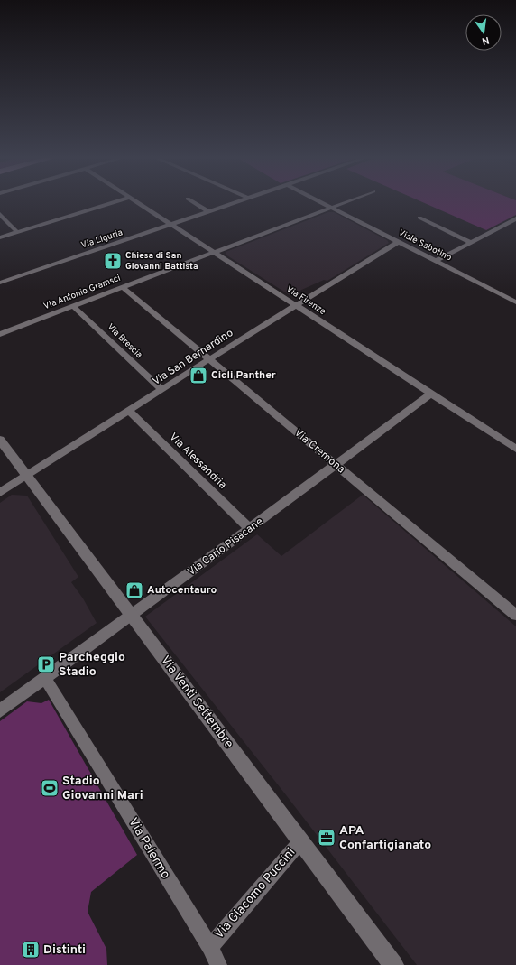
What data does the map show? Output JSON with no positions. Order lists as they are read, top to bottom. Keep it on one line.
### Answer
{"streets":{"street":["Via Liguria","Viale Sabotino","Via Antonio Gramsci","Via Firenze","Via Brescia","Via San Bernardino","Via Cremona","Via Alessandria","Via Carlo Pisacane","Via Venti Settembre","Via Palermo","Via Giacomo Puccini"]},"crossings":[["Via Liguria","Via Firenze"],["Viale Sabotino","Via Antonio Gramsci"],["Viale Sabotino","Via San Bernardino"],["Via Antonio Gramsci","Via Firenze"],["Via Antonio Gramsci","Via Brescia"],["Via Antonio Gramsci","Via Cremona"],["Via Firenze","Via San Bernardino"],["Via Firenze","Via Carlo Pisacane"],["Via Brescia","Via San Bernardino"],["Via San Bernardino","Via Cremona"],["Via San Bernardino","Via Alessandria"],["Via San Bernardino","Via Venti Settembre"],["Via Cremona","Via Carlo Pisacane"],["Via Alessandria","Via Carlo Pisacane"],["Via Carlo Pisacane","Via Venti Settembre"],["Via Carlo Pisacane","Via Palermo"],["Via Venti Settembre","Via Giacomo Puccini"],["Via Palermo","Via Giacomo Puccini"]],"places":{"church":["Chiesa di San Giovanni Battista"],"shop":["Cicli Panther","Autocentauro"],"parking":["Parcheggio Stadio"],"sports":["Stadio Giovanni Mari"],"office":["APA Confartigianato"],"building":["Distinti"]},"north":"bottom"}
